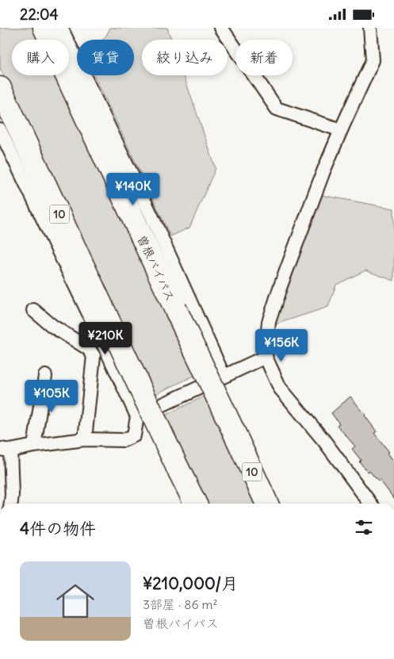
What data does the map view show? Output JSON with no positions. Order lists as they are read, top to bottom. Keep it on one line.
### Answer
{"streets":{"highway":["10","曽根バイパス"]},"page":{"status":"22:04","chip":["購入","賃貸","絞り込み","新着"],"price":["¥140K","¥210K","¥156K","¥105K"],"heading":"4件の物件","list":[{"name":"¥210,000/月","note":"3部屋 · 86 m² · 曽根バイパス"}]}}
